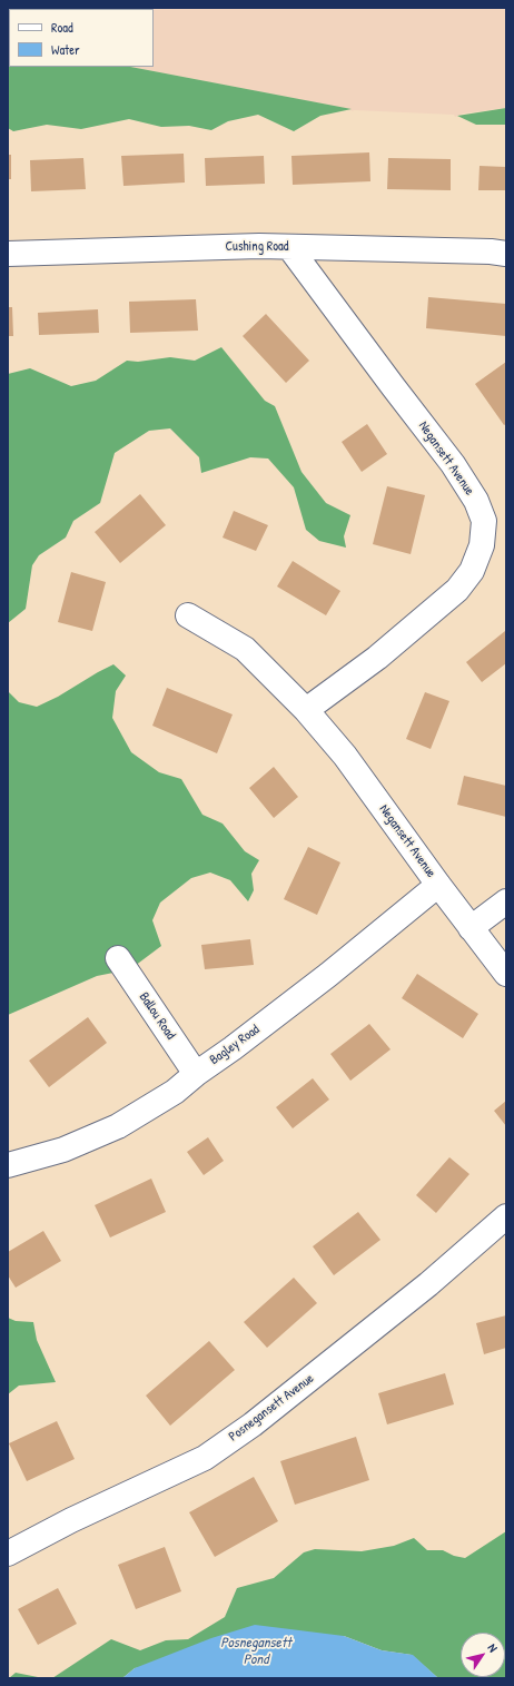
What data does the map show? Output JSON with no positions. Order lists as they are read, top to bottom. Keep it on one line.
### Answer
{"streets":{"street":["Cushing Road","Negansett Avenue","Ballou Road","Bagley Road","Posnegansett Avenue"]},"crossings":[["Cushing Road","Negansett Avenue"],["Negansett Avenue","Bagley Road"],["Ballou Road","Bagley Road"]],"water":["Posnegansett Pond"],"legend":["Road","Water"],"north":"top right"}
